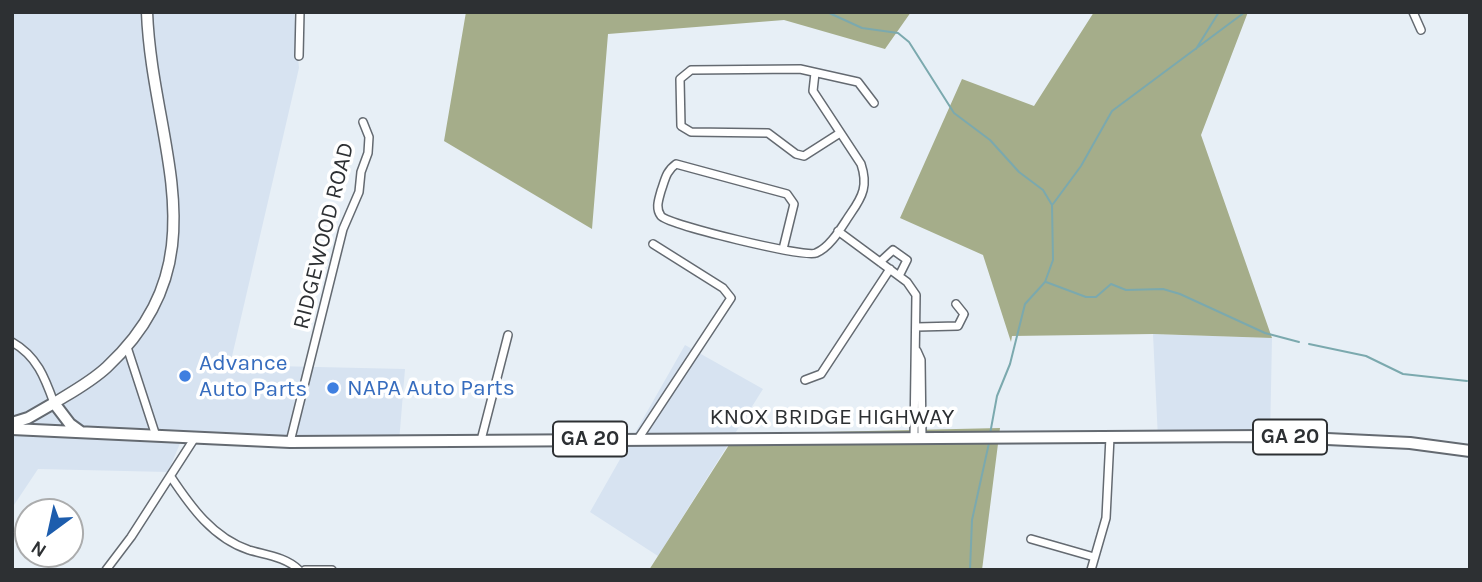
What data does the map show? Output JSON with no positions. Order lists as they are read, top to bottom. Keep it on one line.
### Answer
{"streets":{"main road":["KNOX BRIDGE HIGHWAY","GA 20"],"street":["RIDGEWOOD ROAD"]},"crossings":[["RIDGEWOOD ROAD","KNOX BRIDGE HIGHWAY"],["KNOX BRIDGE HIGHWAY","GA 20"]],"places":["Advance Auto Parts","NAPA Auto Parts"],"north":"bottom left"}
